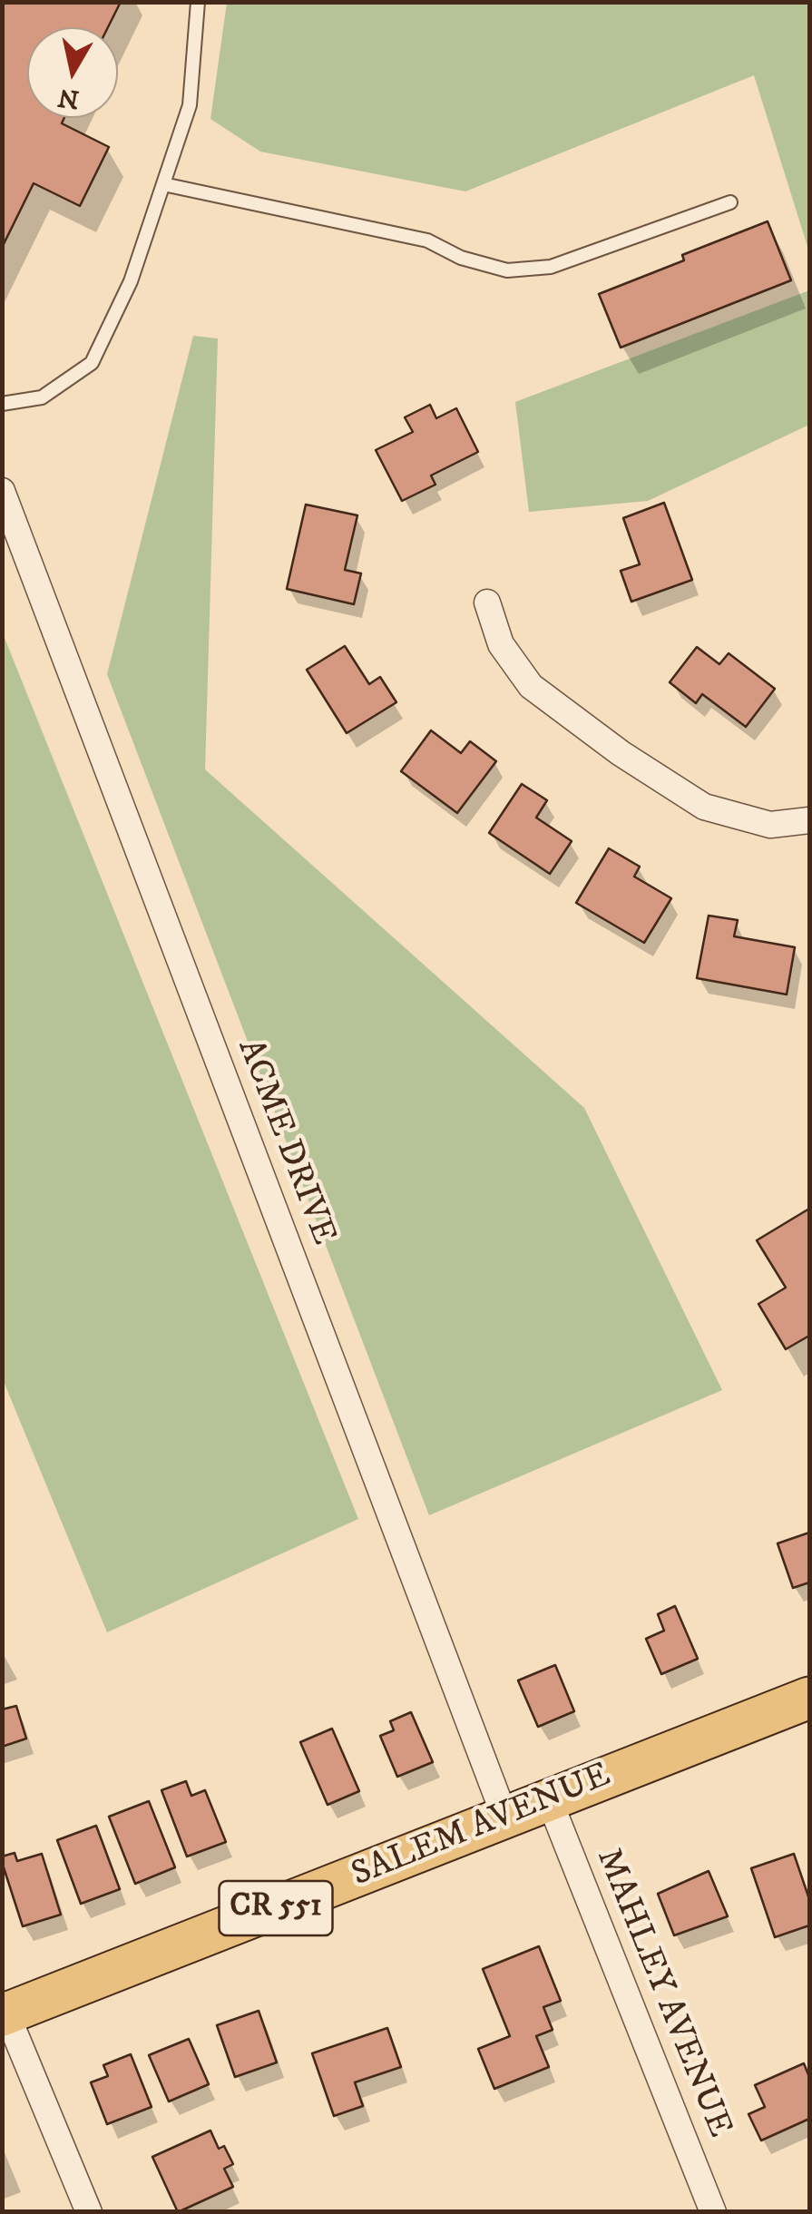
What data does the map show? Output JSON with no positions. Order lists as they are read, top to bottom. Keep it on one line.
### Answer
{"streets":{"main road":["SALEM AVENUE","CR 551"],"street":["ACME DRIVE","MAHLEY AVENUE"]},"crossings":[["ACME DRIVE","SALEM AVENUE"],["SALEM AVENUE","MAHLEY AVENUE"]],"north":"bottom"}
